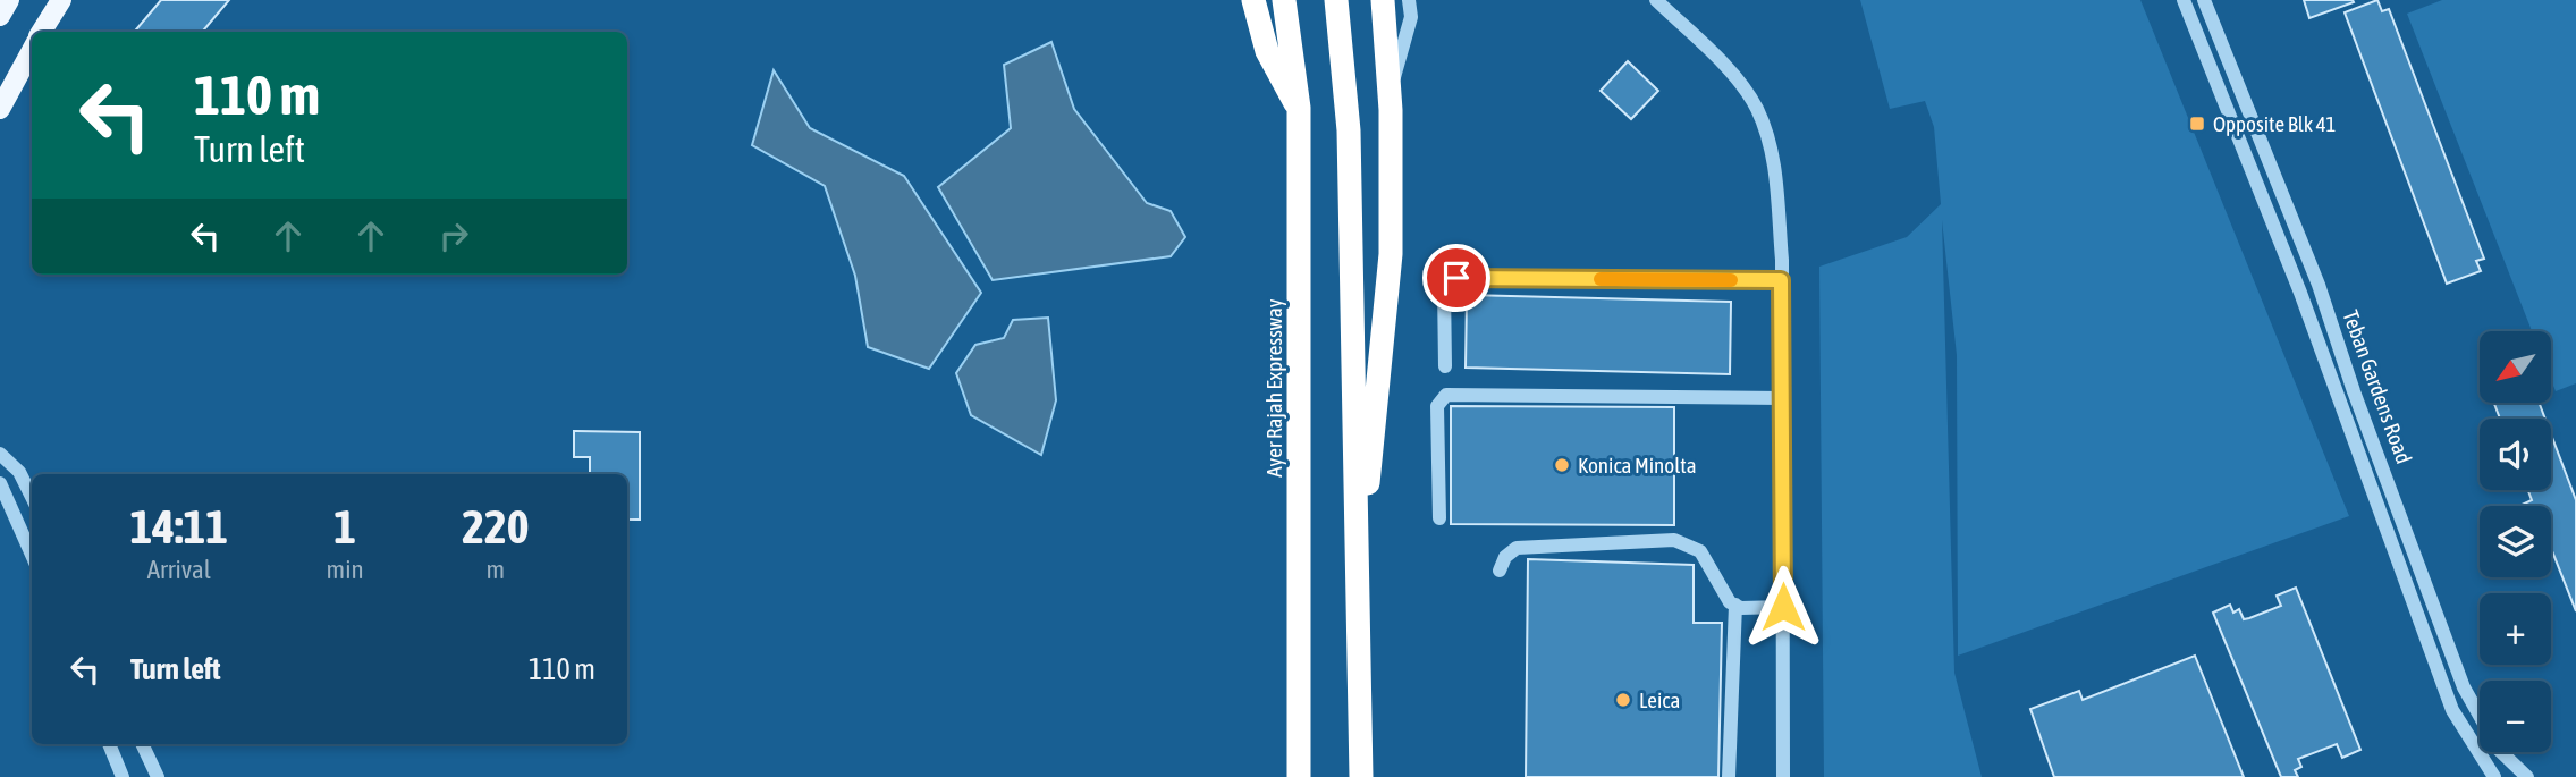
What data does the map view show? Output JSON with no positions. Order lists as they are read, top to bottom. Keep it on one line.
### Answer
{"streets":{"highway":["Ayer Rajah Expressway"],"street":["Teban Gardens Road"]},"places":{"transit":["Opposite Blk 41"],"other":["Konica Minolta","Leica"]},"north":"bottom left","page":{"turn":["110 m","Turn left"],"map_buttons":["+","−"],"eta":["14:11","Arrival","1","min","220","m"],"list":[{"name":"Turn left","value":"110 m"}]}}
